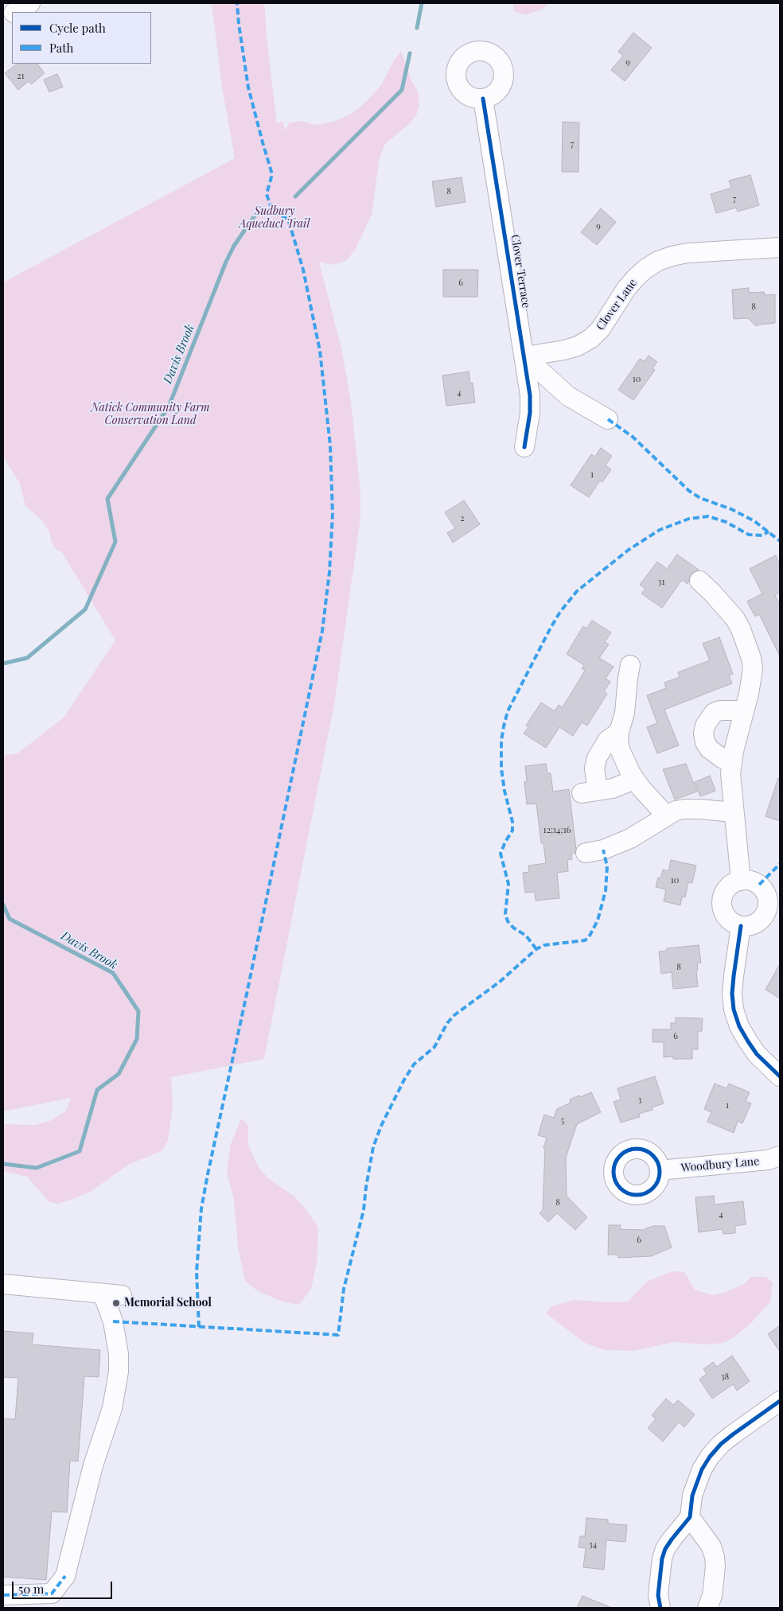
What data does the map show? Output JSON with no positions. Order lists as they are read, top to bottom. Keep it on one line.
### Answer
{"streets":{"street":["Clover Terrace","Clover Lane","Woodbury Lane"]},"crossings":[["Clover Terrace","Clover Lane"]],"water":["Davis Brook"],"parks":["Sudbury Aqueduct Trail","Natick Community Farm Conservation Land"],"places":["Memorial School"],"house_numbers":["9","21","7","8","7","9","6","8","10","4","1","2","31","12;14;16","10","8","6","3","1","5","8","4","6","38","34"],"legend":["Cycle path","Path"],"scale_bar":"50 m"}
